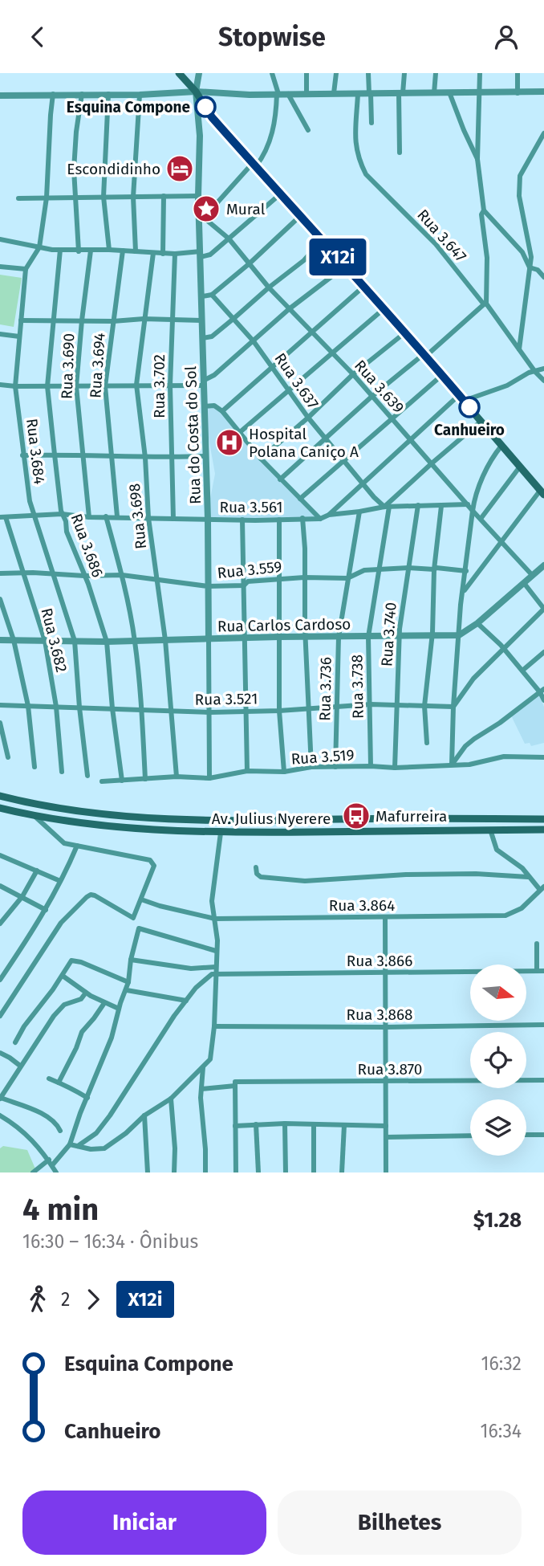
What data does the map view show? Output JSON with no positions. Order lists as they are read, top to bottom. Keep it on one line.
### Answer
{"streets":{"main road":["Av. Julius Nyerere"],"street":["Rua 3.647","Rua 3.694","Rua 3.690","Rua 3.637","Rua 3.702","Rua 3.639","Rua do Costa do Sol","Rua 3.684","Rua 3.561","Rua 3.698","Rua 3.686","Rua 3.559","Rua Carlos Cardoso","Rua 3.740","Rua 3.682","Rua 3.738","Rua 3.736","Rua 3.521","Rua 3.519","Rua 3.864","Rua 3.866","Rua 3.868","Rua 3.870"]},"crossings":[["Rua 3.694","Rua 3.561"],["Rua 3.690","Rua 3.561"],["Rua 3.637","Rua 3.561"],["Rua 3.637","Rua 3.738"],["Rua 3.702","Rua 3.561"],["Rua 3.639","Rua do Costa do Sol"],["Rua 3.639","Rua 3.561"],["Rua 3.639","Rua Carlos Cardoso"],["Rua do Costa do Sol","Rua 3.561"],["Rua do Costa do Sol","Rua 3.559"],["Rua do Costa do Sol","Rua Carlos Cardoso"],["Rua do Costa do Sol","Rua 3.521"],["Rua do Costa do Sol","Rua 3.519"],["Rua 3.684","Rua 3.561"],["Rua 3.684","Rua 3.559"],["Rua 3.684","Rua Carlos Cardoso"],["Rua 3.684","Rua 3.521"],["Rua 3.561","Rua 3.698"],["Rua 3.561","Rua 3.686"],["Rua 3.561","Rua 3.740"],["Rua 3.561","Rua 3.682"],["Rua 3.561","Rua 3.738"],["Rua 3.561","Rua 3.736"],["Rua 3.698","Rua 3.559"],["Rua 3.698","Rua Carlos Cardoso"],["Rua 3.698","Rua 3.521"],["Rua 3.698","Rua 3.519"],["Rua 3.686","Rua 3.559"],["Rua 3.686","Rua Carlos Cardoso"],["Rua 3.686","Rua 3.521"],["Rua 3.686","Rua 3.519"],["Rua 3.559","Rua 3.740"],["Rua 3.559","Rua 3.682"],["Rua 3.559","Rua 3.738"],["Rua 3.559","Rua 3.736"],["Rua Carlos Cardoso","Rua 3.740"],["Rua Carlos Cardoso","Rua 3.682"],["Rua Carlos Cardoso","Rua 3.738"],["Rua Carlos Cardoso","Rua 3.736"],["Rua 3.740","Rua 3.521"],["Rua 3.740","Rua 3.519"],["Rua 3.682","Rua 3.521"],["Rua 3.738","Rua 3.521"],["Rua 3.738","Rua 3.519"],["Rua 3.736","Rua 3.521"],["Rua 3.736","Rua 3.519"]],"places":{"other":["Esquina Compone","Canhueiro"],"hotel":["Escondidinho"],"place":["Mural"],"hospital":["Hospital Polana Caniço A"],"bus stop":["Mafurreira"]},"lines":["bus line X12i"],"north":"right","page":{"header":"Stopwise","on_map":"X12i","heading":["4 min","16:30 – 16:34 · Ônibus","$1.28"],"legs":["2","X12i"],"list":[{"name":"Esquina Compone","value":"16:32"},{"name":"Canhueiro","value":"16:34"}],"buttons":["Iniciar","Bilhetes"]}}
